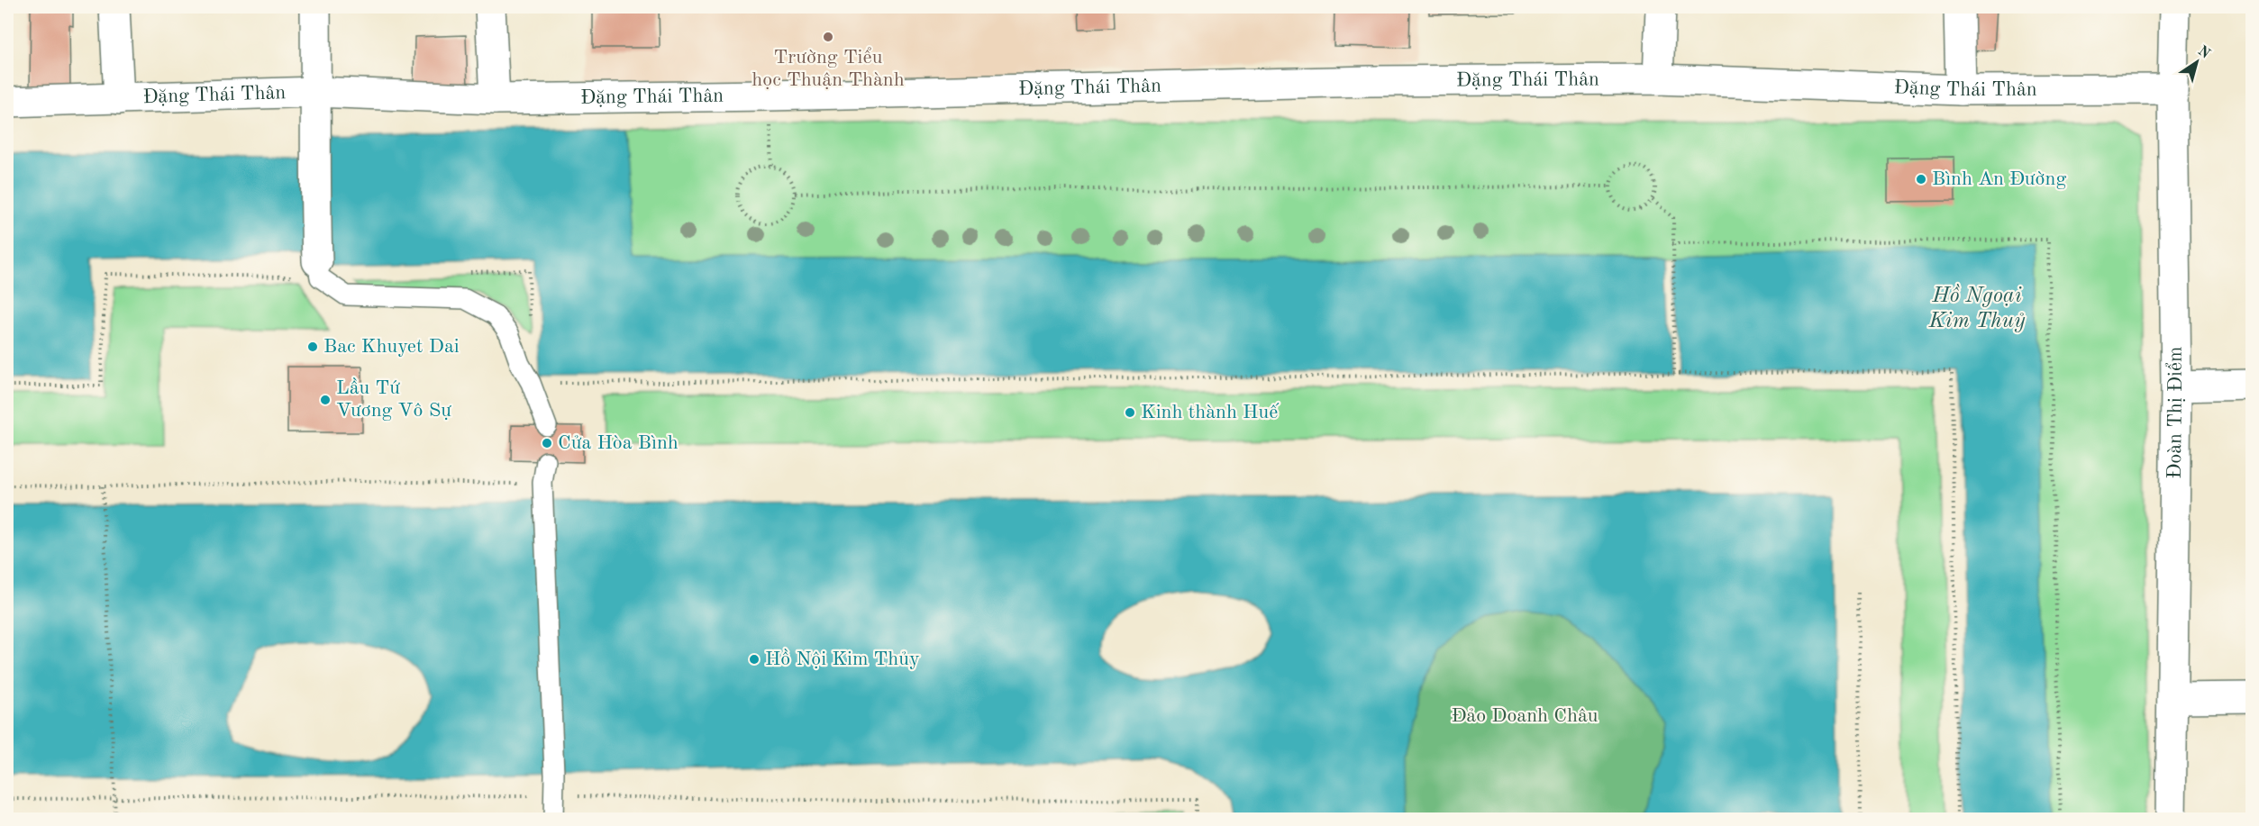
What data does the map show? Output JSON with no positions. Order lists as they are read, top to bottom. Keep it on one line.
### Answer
{"streets":{"street":["Đặng Thái Thân","Đoàn Thị Điểm"]},"crossings":[["Đặng Thái Thân","Đoàn Thị Điểm"]],"water":["Hồ Ngoại Kim Thuỷ"],"parks":["Đảo Doanh Châu"],"places":["Trường Tiểu học Thuận Thành","Bình An Đường","Bac Khuyet Dai","Lầu Tứ Vương Vô Sự","Kinh thành Huế","Cửa Hòa Bình","Hồ Nội Kim Thủy"],"north":"top right"}
